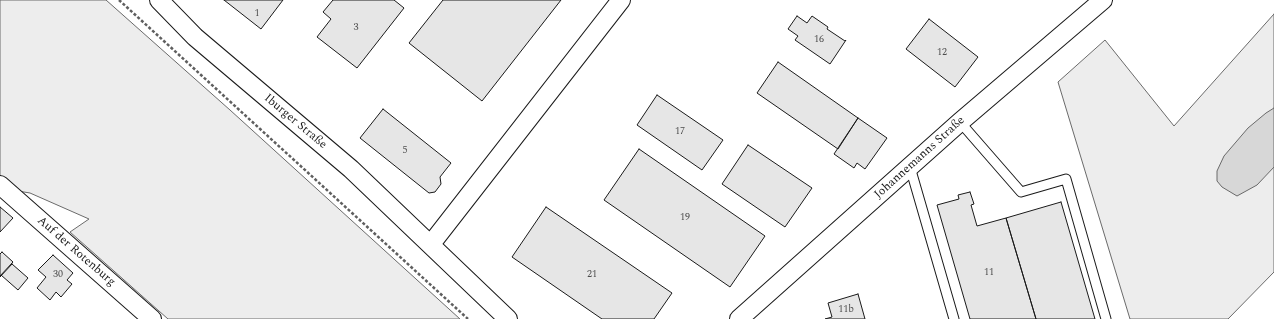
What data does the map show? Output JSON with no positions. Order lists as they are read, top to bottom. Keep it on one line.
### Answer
{"streets":{"street":["Iburger Straße","Johannemanns Straße","Auf der Rotenburg"]},"house_numbers":["1","3","16","12","17","5","19","11","30","21","11b"]}
